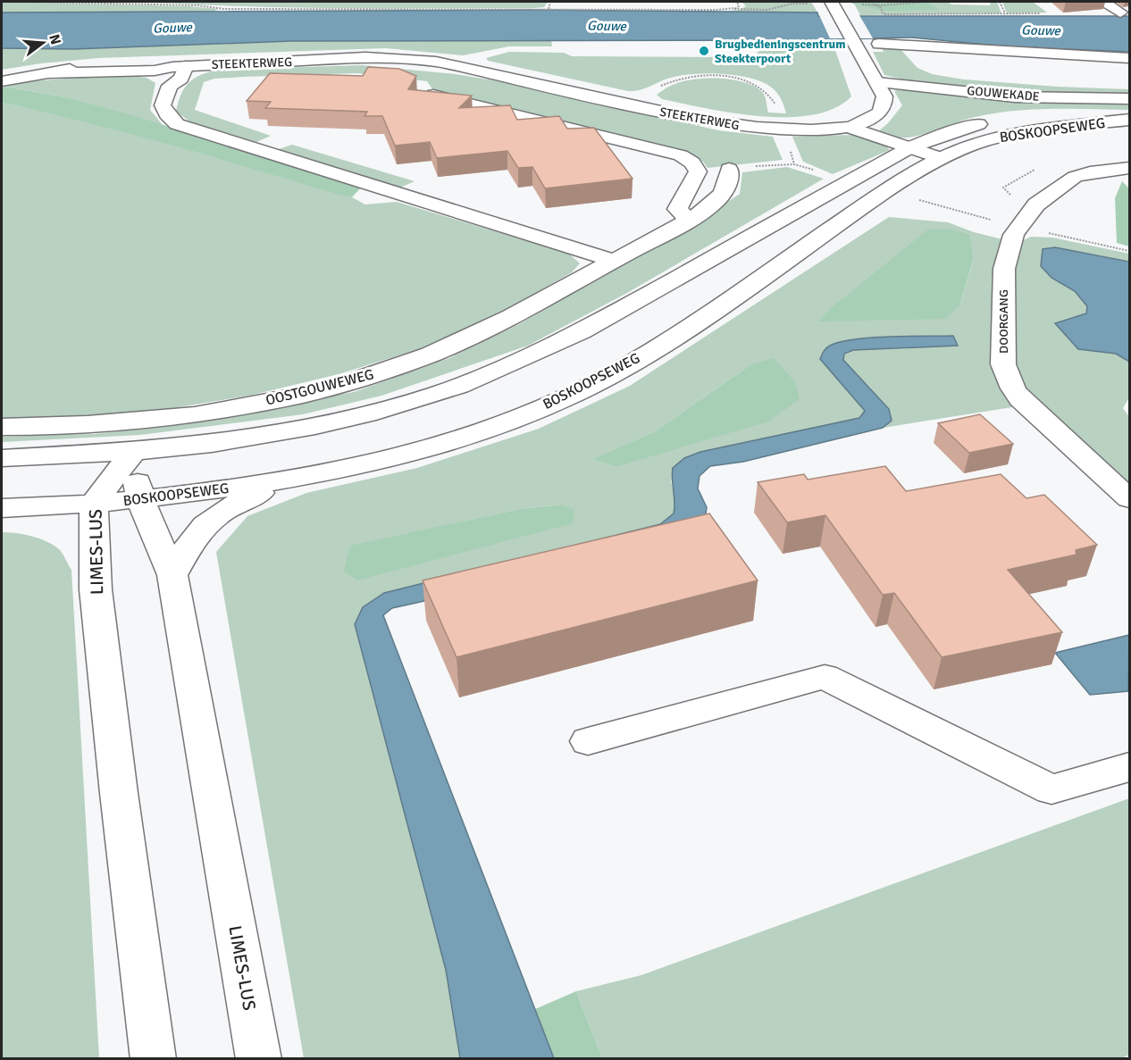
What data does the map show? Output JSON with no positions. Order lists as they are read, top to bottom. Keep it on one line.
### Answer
{"streets":{"main road":["STEEKTERWEG","GOUWEKADE","BOSKOOPSEWEG","DOORGANG","OOSTGOUWEWEG","LIMES-LUS"]},"crossings":[["STEEKTERWEG","GOUWEKADE"],["BOSKOOPSEWEG","LIMES-LUS"]],"water":["Gouwe"],"places":["Brugbedieningscentrum Steekterpoort"],"north":"right"}
